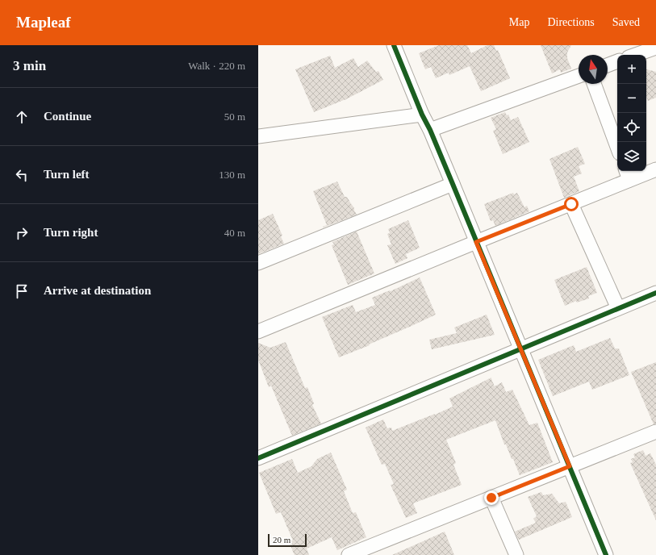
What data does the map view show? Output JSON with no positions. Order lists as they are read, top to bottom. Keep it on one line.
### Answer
{"scale_bar":"20 m","north":"top","page":{"header":"Mapleaf","nav":["Map","Directions","Saved"],"heading":["3 min","Walk · 220 m"],"map_buttons":["+","−"],"list":[["Continue","50 m"],["Turn left","130 m"],["Turn right","40 m"],"Arrive at destination"],"scale":"20 m"}}
